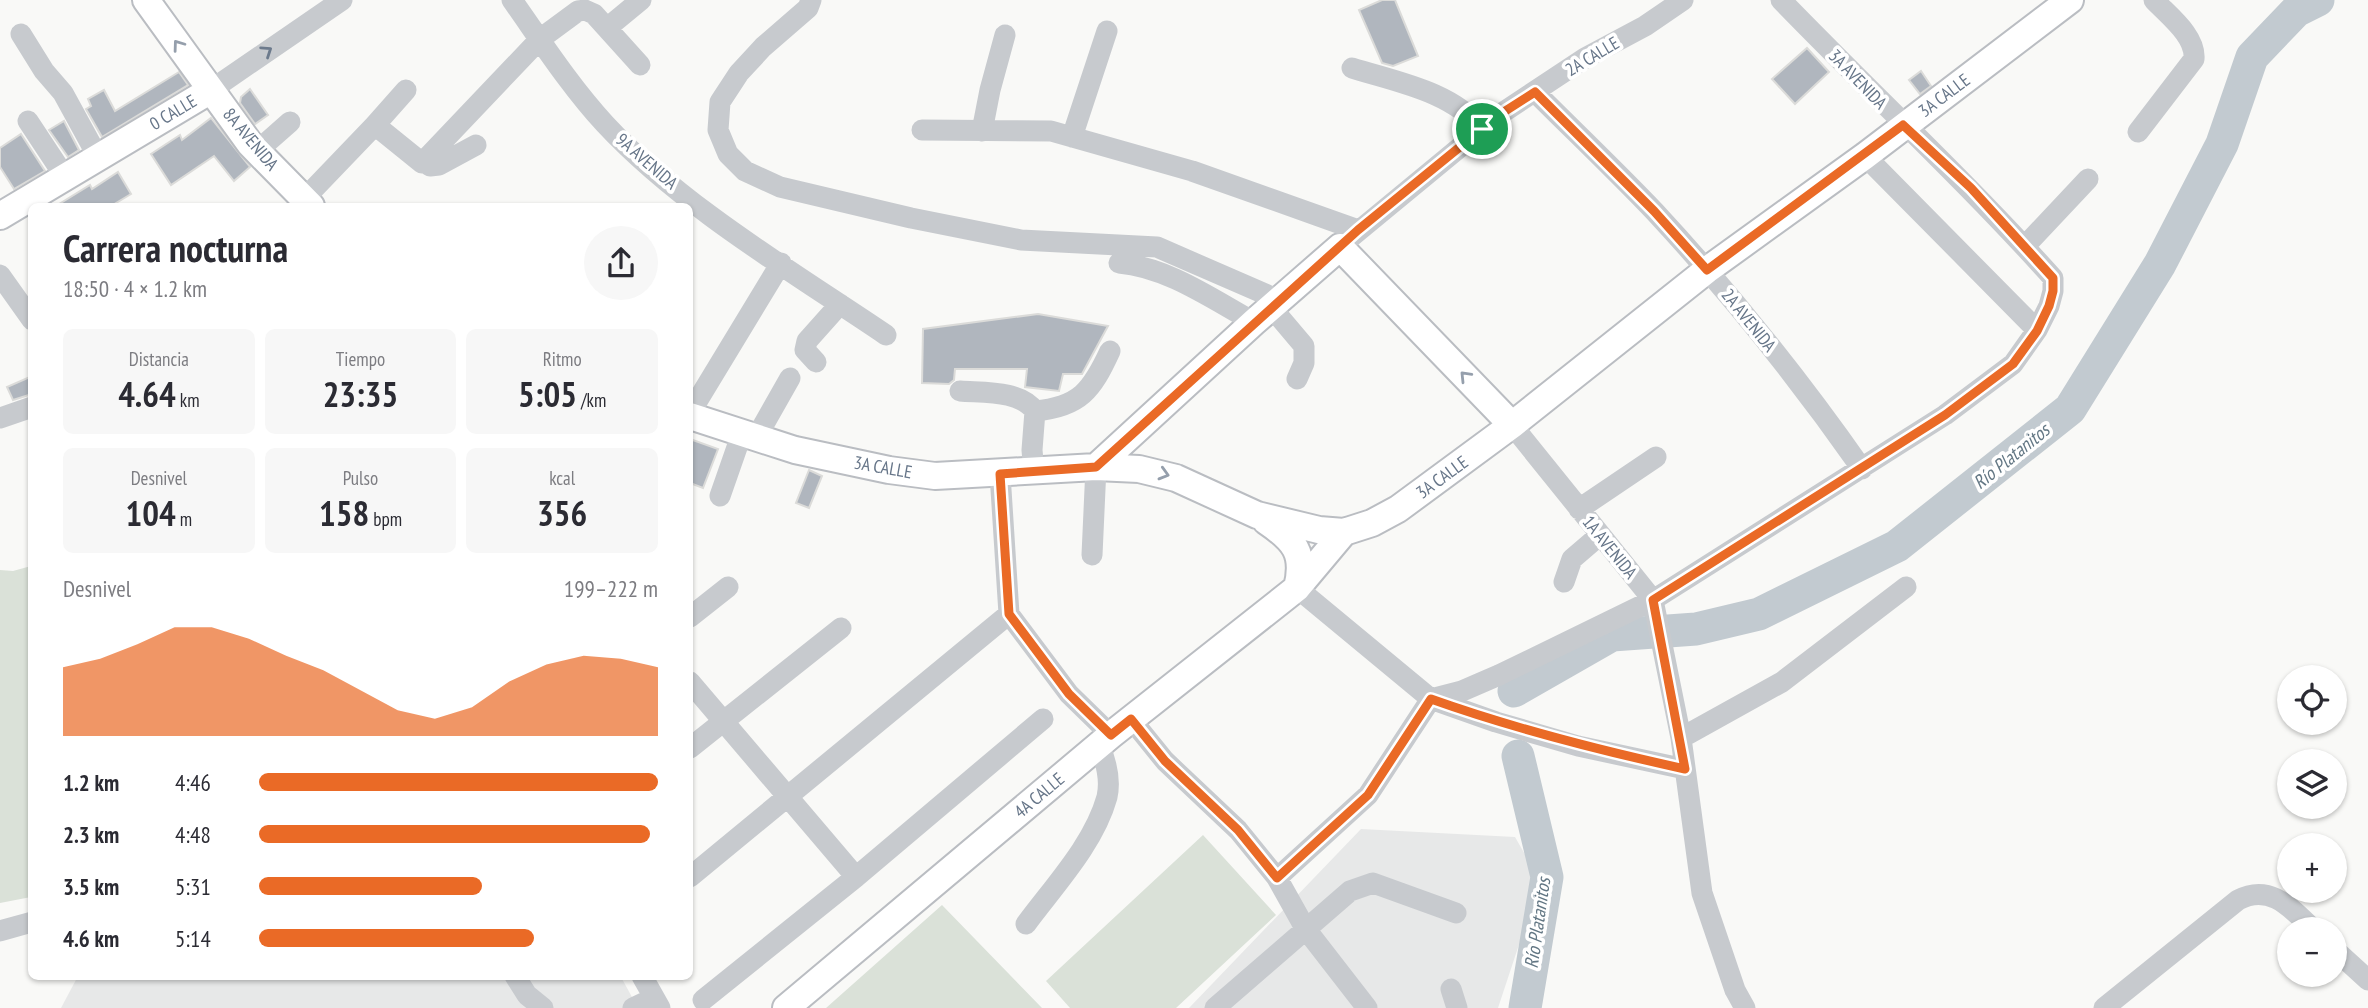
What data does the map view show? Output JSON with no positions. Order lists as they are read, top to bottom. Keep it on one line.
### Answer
{"streets":{"main road":["3A CALLE","0 CALLE","8A AVENIDA","1A AVENIDA","4A CALLE"],"street":["2A CALLE","3A AVENIDA","9A AVENIDA","2A AVENIDA"]},"crossings":[["2A CALLE","2A AVENIDA"],["2A CALLE","1A AVENIDA"],["3A AVENIDA","3A CALLE"],["3A CALLE","2A AVENIDA"],["3A CALLE","1A AVENIDA"],["3A CALLE","4A CALLE"],["0 CALLE","8A AVENIDA"]],"one_way":["8A AVENIDA"],"water":["Río Platanitos"],"page":{"heading":["Carrera nocturna","18:50 · 4 × 1.2 km"],"stats":[["Distancia","4.64 km"],["Tiempo","23:35"],["Ritmo","5:05 /km"],["Desnivel","104 m"],["Pulso","158 bpm"],["kcal","356"]],"chart":["Desnivel","199–222 m"],"map_buttons":["+","−"],"list":[{"name":"1.2 km","note":"4:46"},{"name":"2.3 km","note":"4:48"},{"name":"3.5 km","note":"5:31"},{"name":"4.6 km","note":"5:14"}]}}
